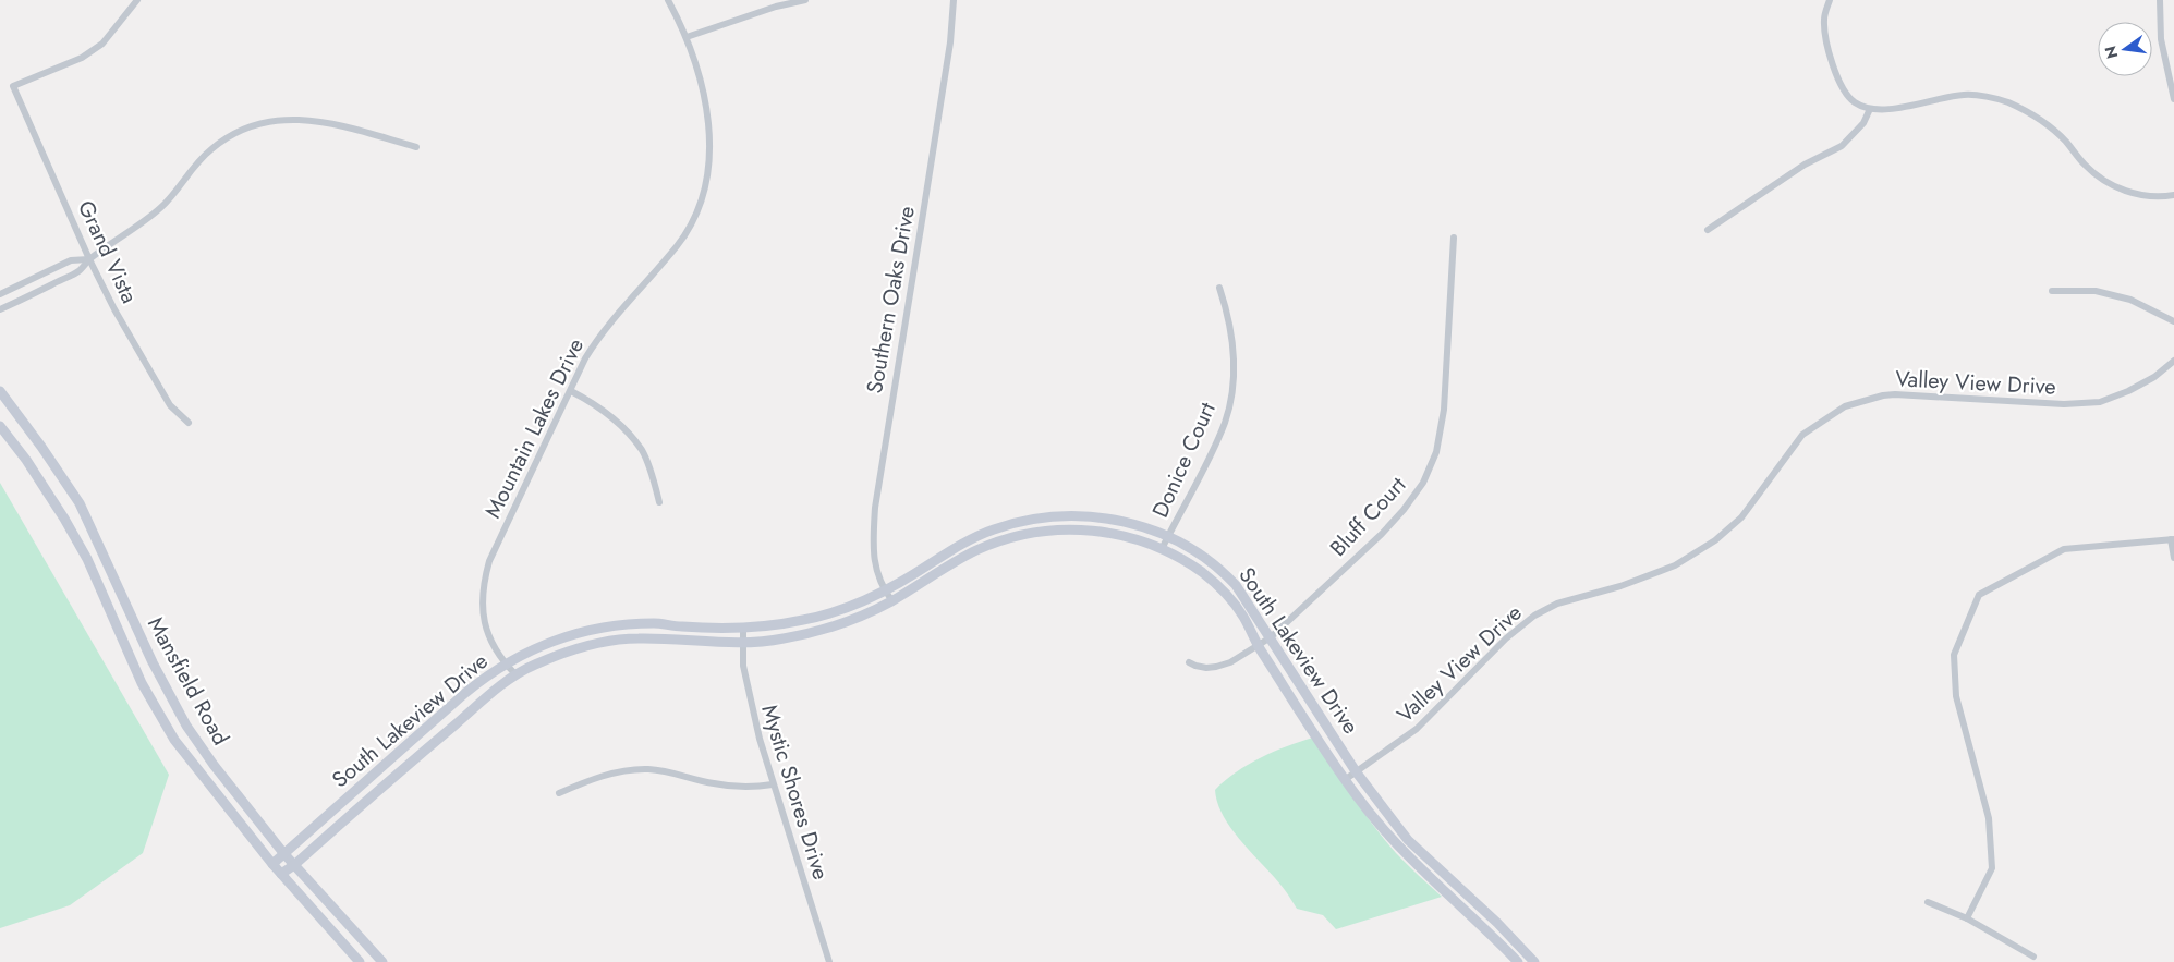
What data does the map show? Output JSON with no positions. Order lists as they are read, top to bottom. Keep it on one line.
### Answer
{"streets":{"street":["Grand Vista","Southern Oaks Drive","Valley View Drive","Mountain Lakes Drive","Donice Court","Bluff Court","South Lakeview Drive","Mansfield Road","Mystic Shores Drive"]},"crossings":[["Southern Oaks Drive","South Lakeview Drive"],["Valley View Drive","South Lakeview Drive"],["Mountain Lakes Drive","South Lakeview Drive"],["Donice Court","South Lakeview Drive"],["Bluff Court","South Lakeview Drive"],["South Lakeview Drive","Mansfield Road"],["South Lakeview Drive","Mystic Shores Drive"]],"north":"left"}
